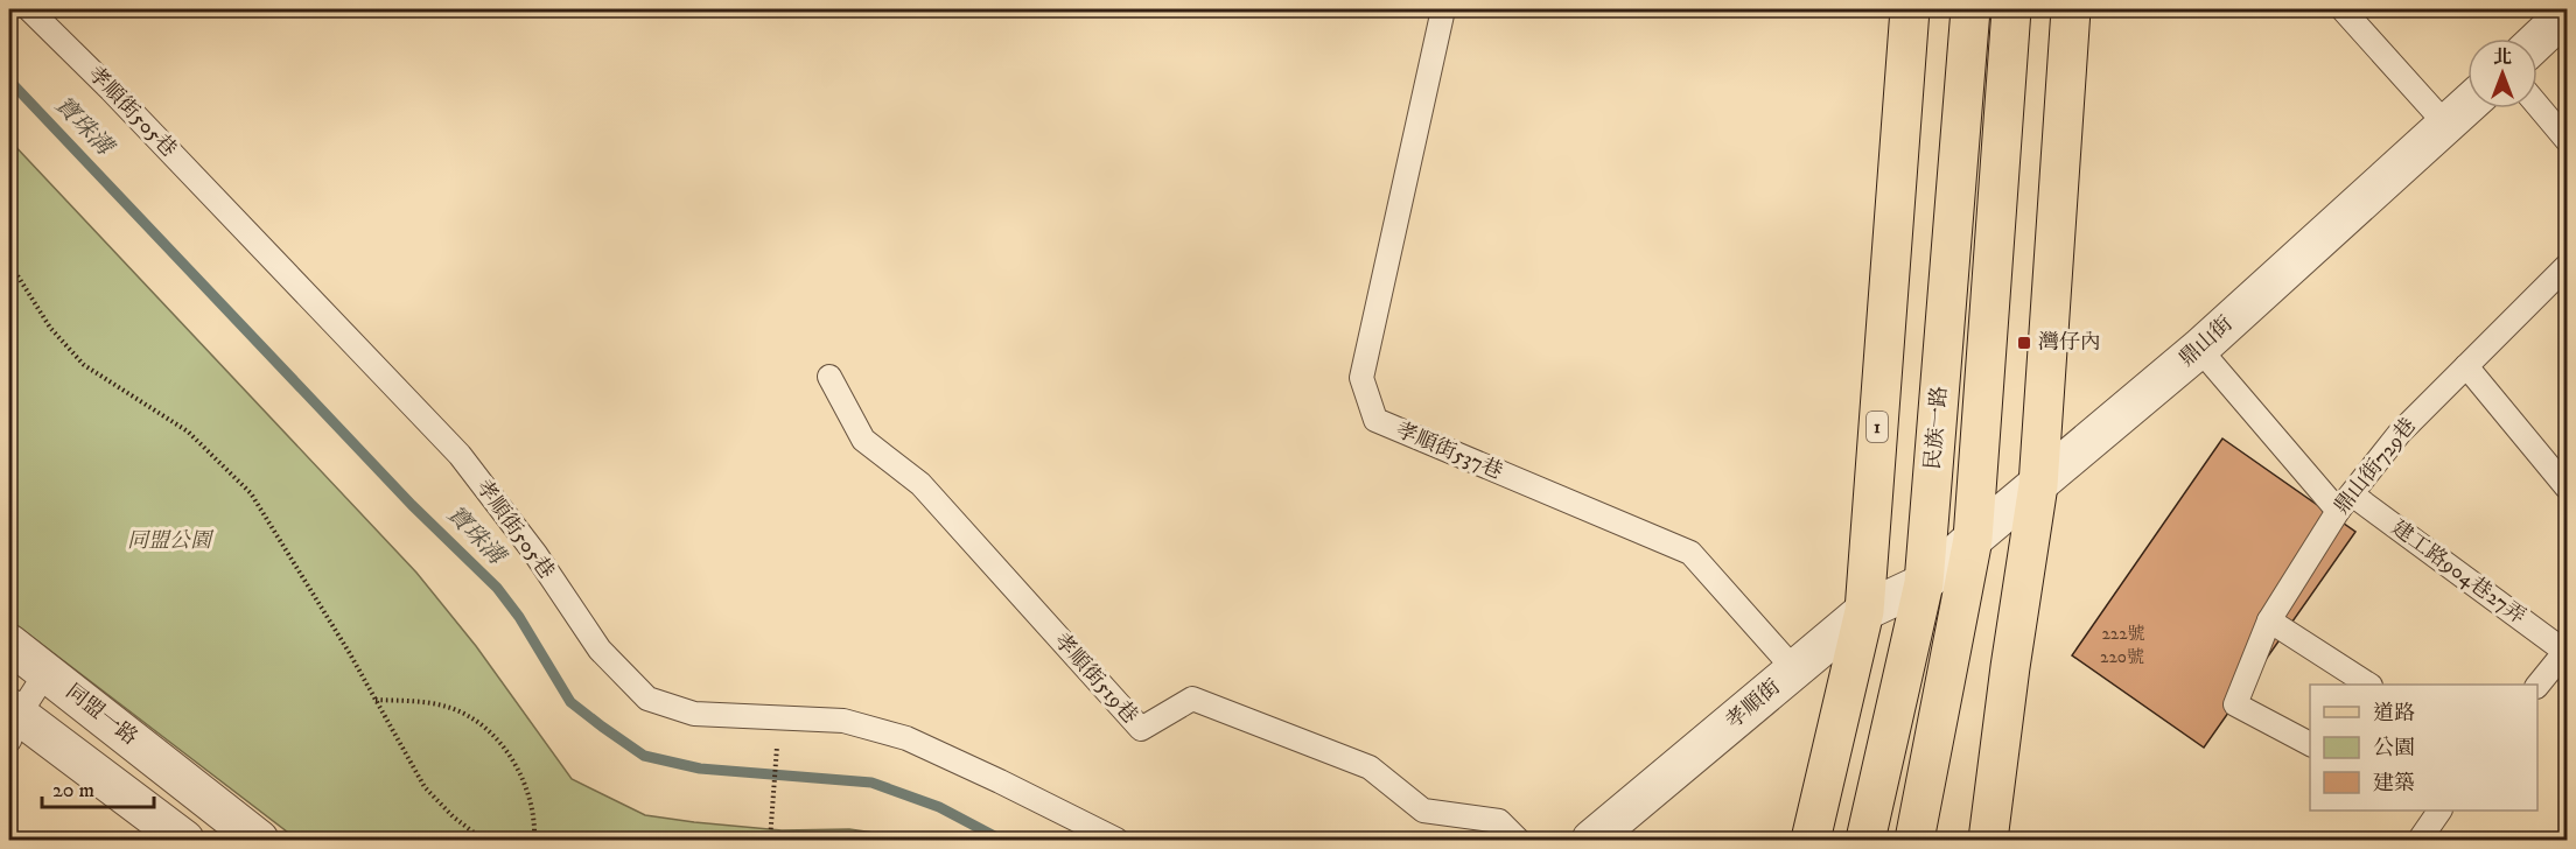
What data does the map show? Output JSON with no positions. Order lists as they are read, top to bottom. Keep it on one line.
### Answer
{"streets":{"main road":["1","民族一路"],"street":["鼎山街","孝順街","同盟一路"],"lane":["孝順街505巷","孝順街537巷","鼎山街729巷","建工路904巷27弄","孝順街519巷"]},"crossings":[["鼎山街","民族一路"],["鼎山街","建工路904巷27弄"],["鼎山街","孝順街"],["1","孝順街"],["民族一路","孝順街"],["孝順街537巷","孝順街"],["鼎山街729巷","建工路904巷27弄"]],"water":["寶珠溝"],"parks":["同盟公園"],"places":{"transit":["灣仔內"]},"house_numbers":["222號","220號"],"legend":["道路","公園","建築"],"scale_bar":"20 m","north":"top"}
